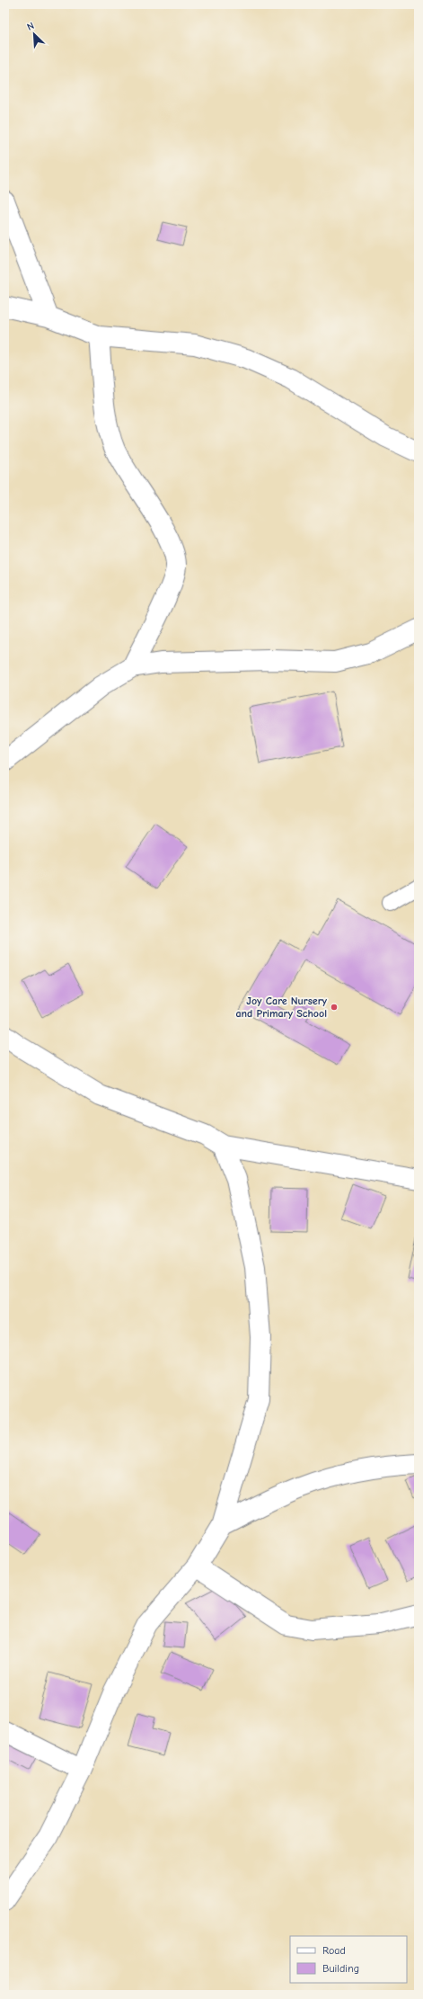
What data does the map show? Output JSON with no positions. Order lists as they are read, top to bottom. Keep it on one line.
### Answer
{"places":["Joy Care Nursery and Primary School"],"legend":["Road","Building"],"north":"top left"}
